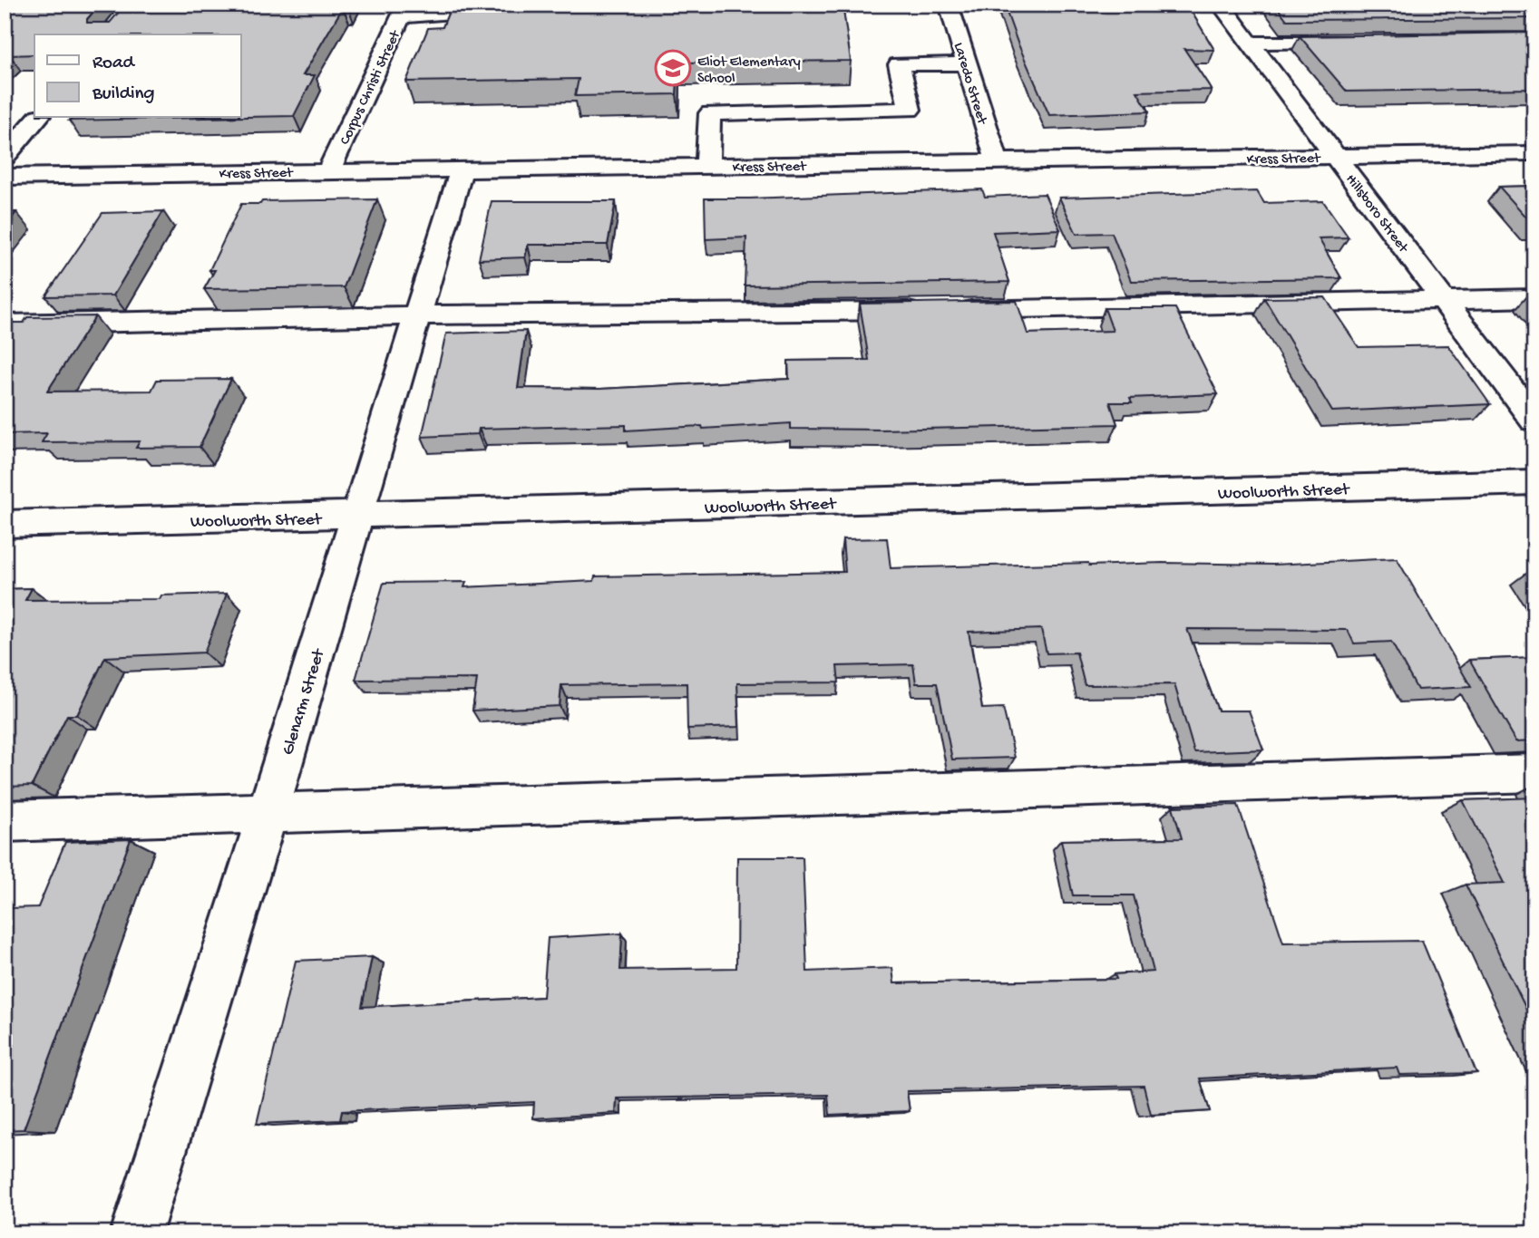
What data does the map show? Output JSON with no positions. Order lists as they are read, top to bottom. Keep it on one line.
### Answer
{"streets":{"street":["Laredo Street","Corpus Christi Street","Kress Street","Hillsboro Street","Woolworth Street","Glenarm Street"]},"crossings":[["Laredo Street","Kress Street"],["Corpus Christi Street","Kress Street"],["Kress Street","Hillsboro Street"],["Kress Street","Glenarm Street"],["Woolworth Street","Glenarm Street"]],"places":{"school or university":["Eliot Elementary School"]},"legend":["Road","Building"]}
